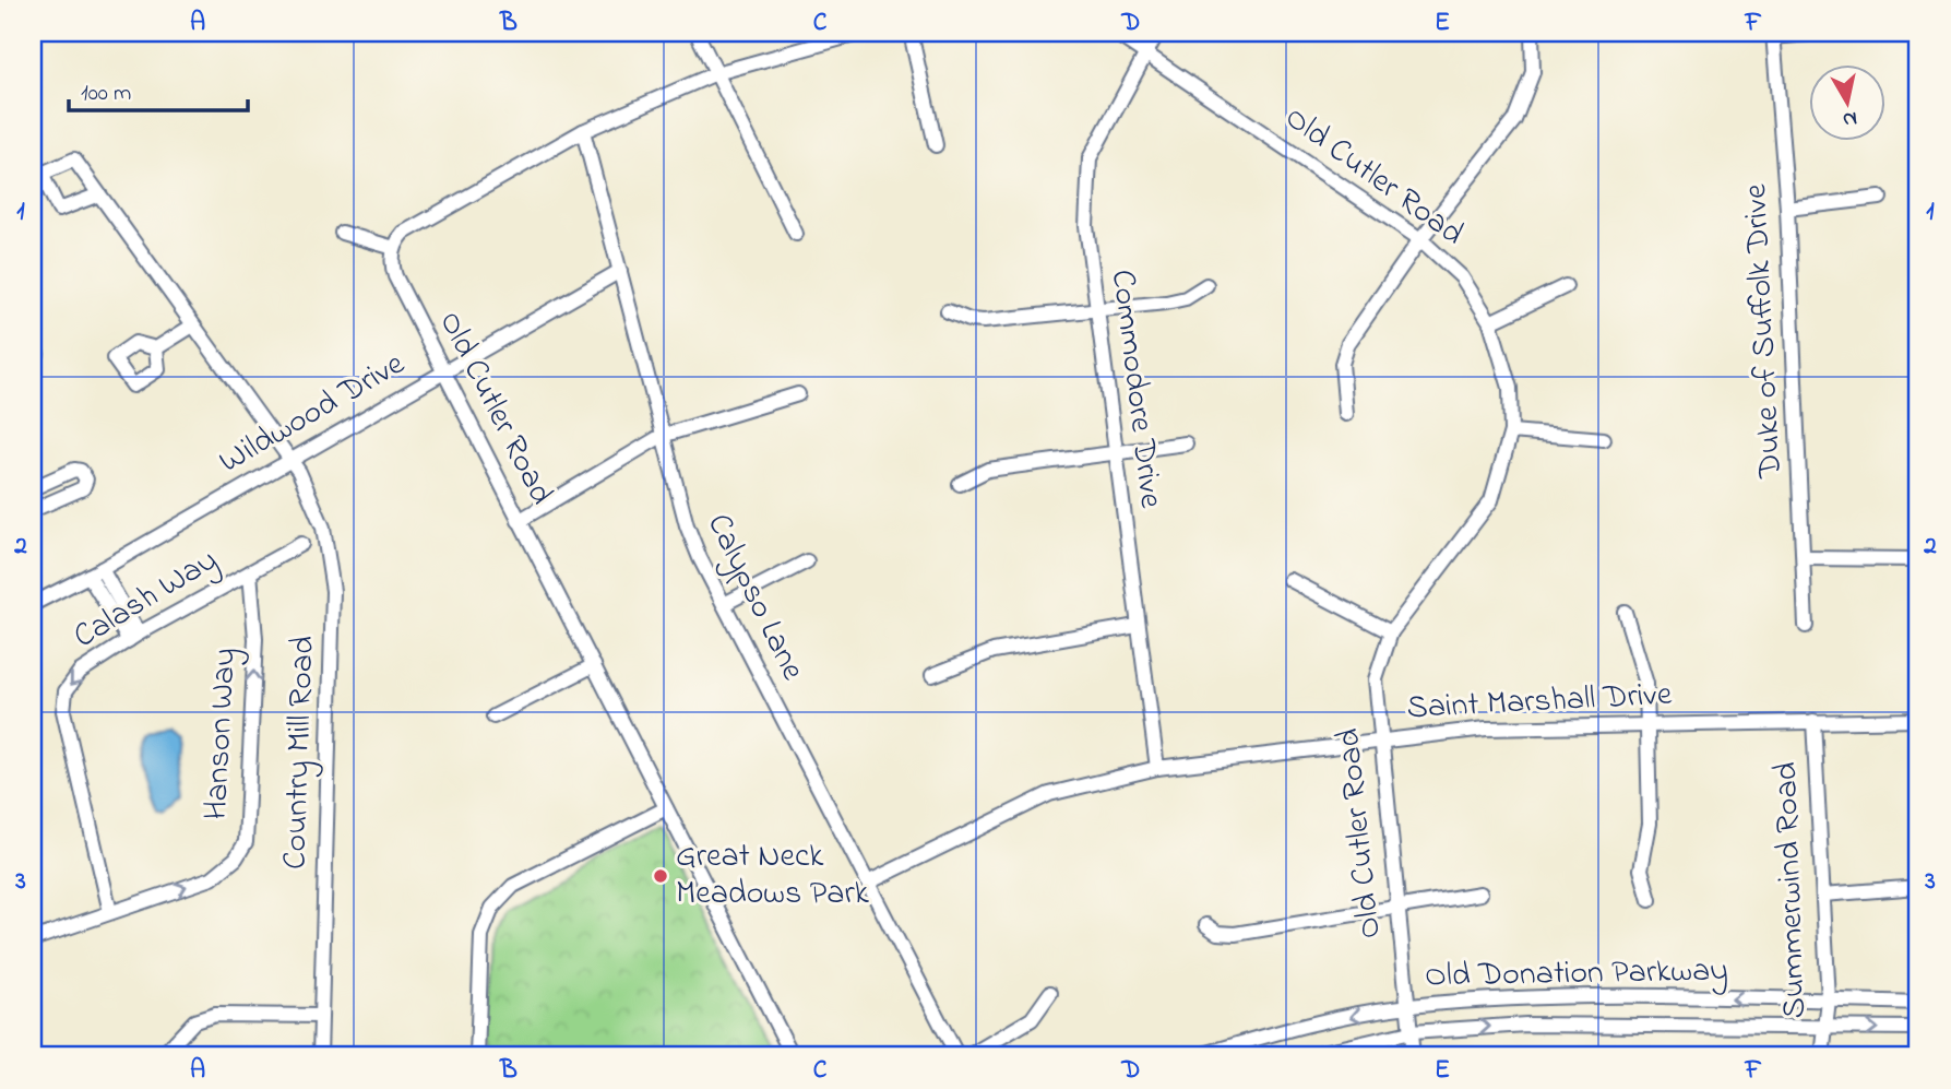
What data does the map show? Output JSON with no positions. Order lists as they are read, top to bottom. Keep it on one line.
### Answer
{"streets":{"street":["Old Cutler Road","Duke of Suffolk Drive","Commodore Drive","Wildwood Drive","Calypso Lane","Calash Way","Saint Marshall Drive","Hanson Way","Country Mill Road","Summerwind Road","Old Donation Parkway"]},"crossings":[["Old Cutler Road","Commodore Drive"],["Old Cutler Road","Wildwood Drive"],["Old Cutler Road","Saint Marshall Drive"],["Old Cutler Road","Old Donation Parkway"],["Commodore Drive","Saint Marshall Drive"],["Wildwood Drive","Calypso Lane"],["Wildwood Drive","Country Mill Road"],["Calypso Lane","Saint Marshall Drive"],["Calash Way","Hanson Way"],["Saint Marshall Drive","Summerwind Road"],["Summerwind Road","Old Donation Parkway"]],"one_way":["Calash Way","Hanson Way"],"places":["Great Neck Meadows Park"],"scale_bar":"100 m","north":"bottom","grid":{"columns":["A","B","C","D","E","F"],"rows":["1","2","3"]}}
